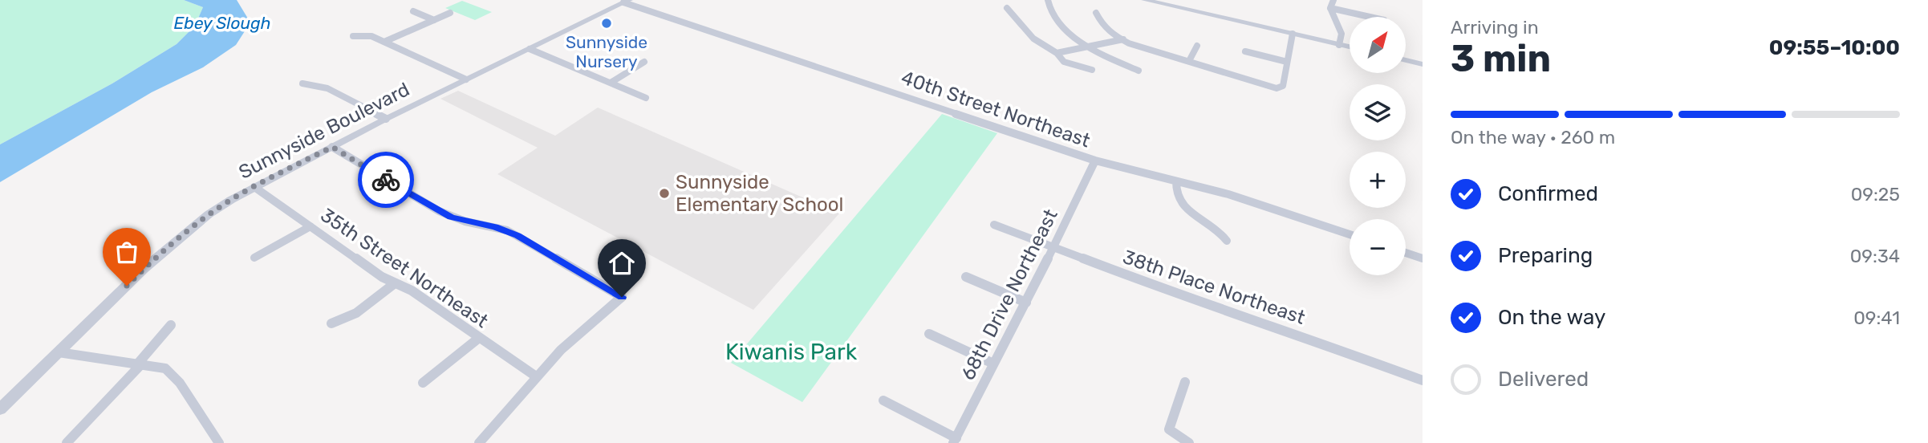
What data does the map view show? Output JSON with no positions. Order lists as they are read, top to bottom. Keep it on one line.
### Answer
{"streets":{"street":["40th Street Northeast","Sunnyside Boulevard","35th Street Northeast","38th Place Northeast","68th Drive Northeast"]},"crossings":[["40th Street Northeast","Sunnyside Boulevard"],["40th Street Northeast","68th Drive Northeast"],["Sunnyside Boulevard","35th Street Northeast"],["38th Place Northeast","68th Drive Northeast"]],"water":["Ebey Slough"],"parks":["Kiwanis Park"],"places":["Sunnyside Nursery","Sunnyside Elementary School"],"north":"top right","page":{"heading":["3 min","Arriving in","09:55–10:00"],"map_buttons":["+","−"],"bar":"On the way · 260 m","list":[["Confirmed","09:25"],["Preparing","09:34"],["On the way","09:41"],"Delivered"]}}
